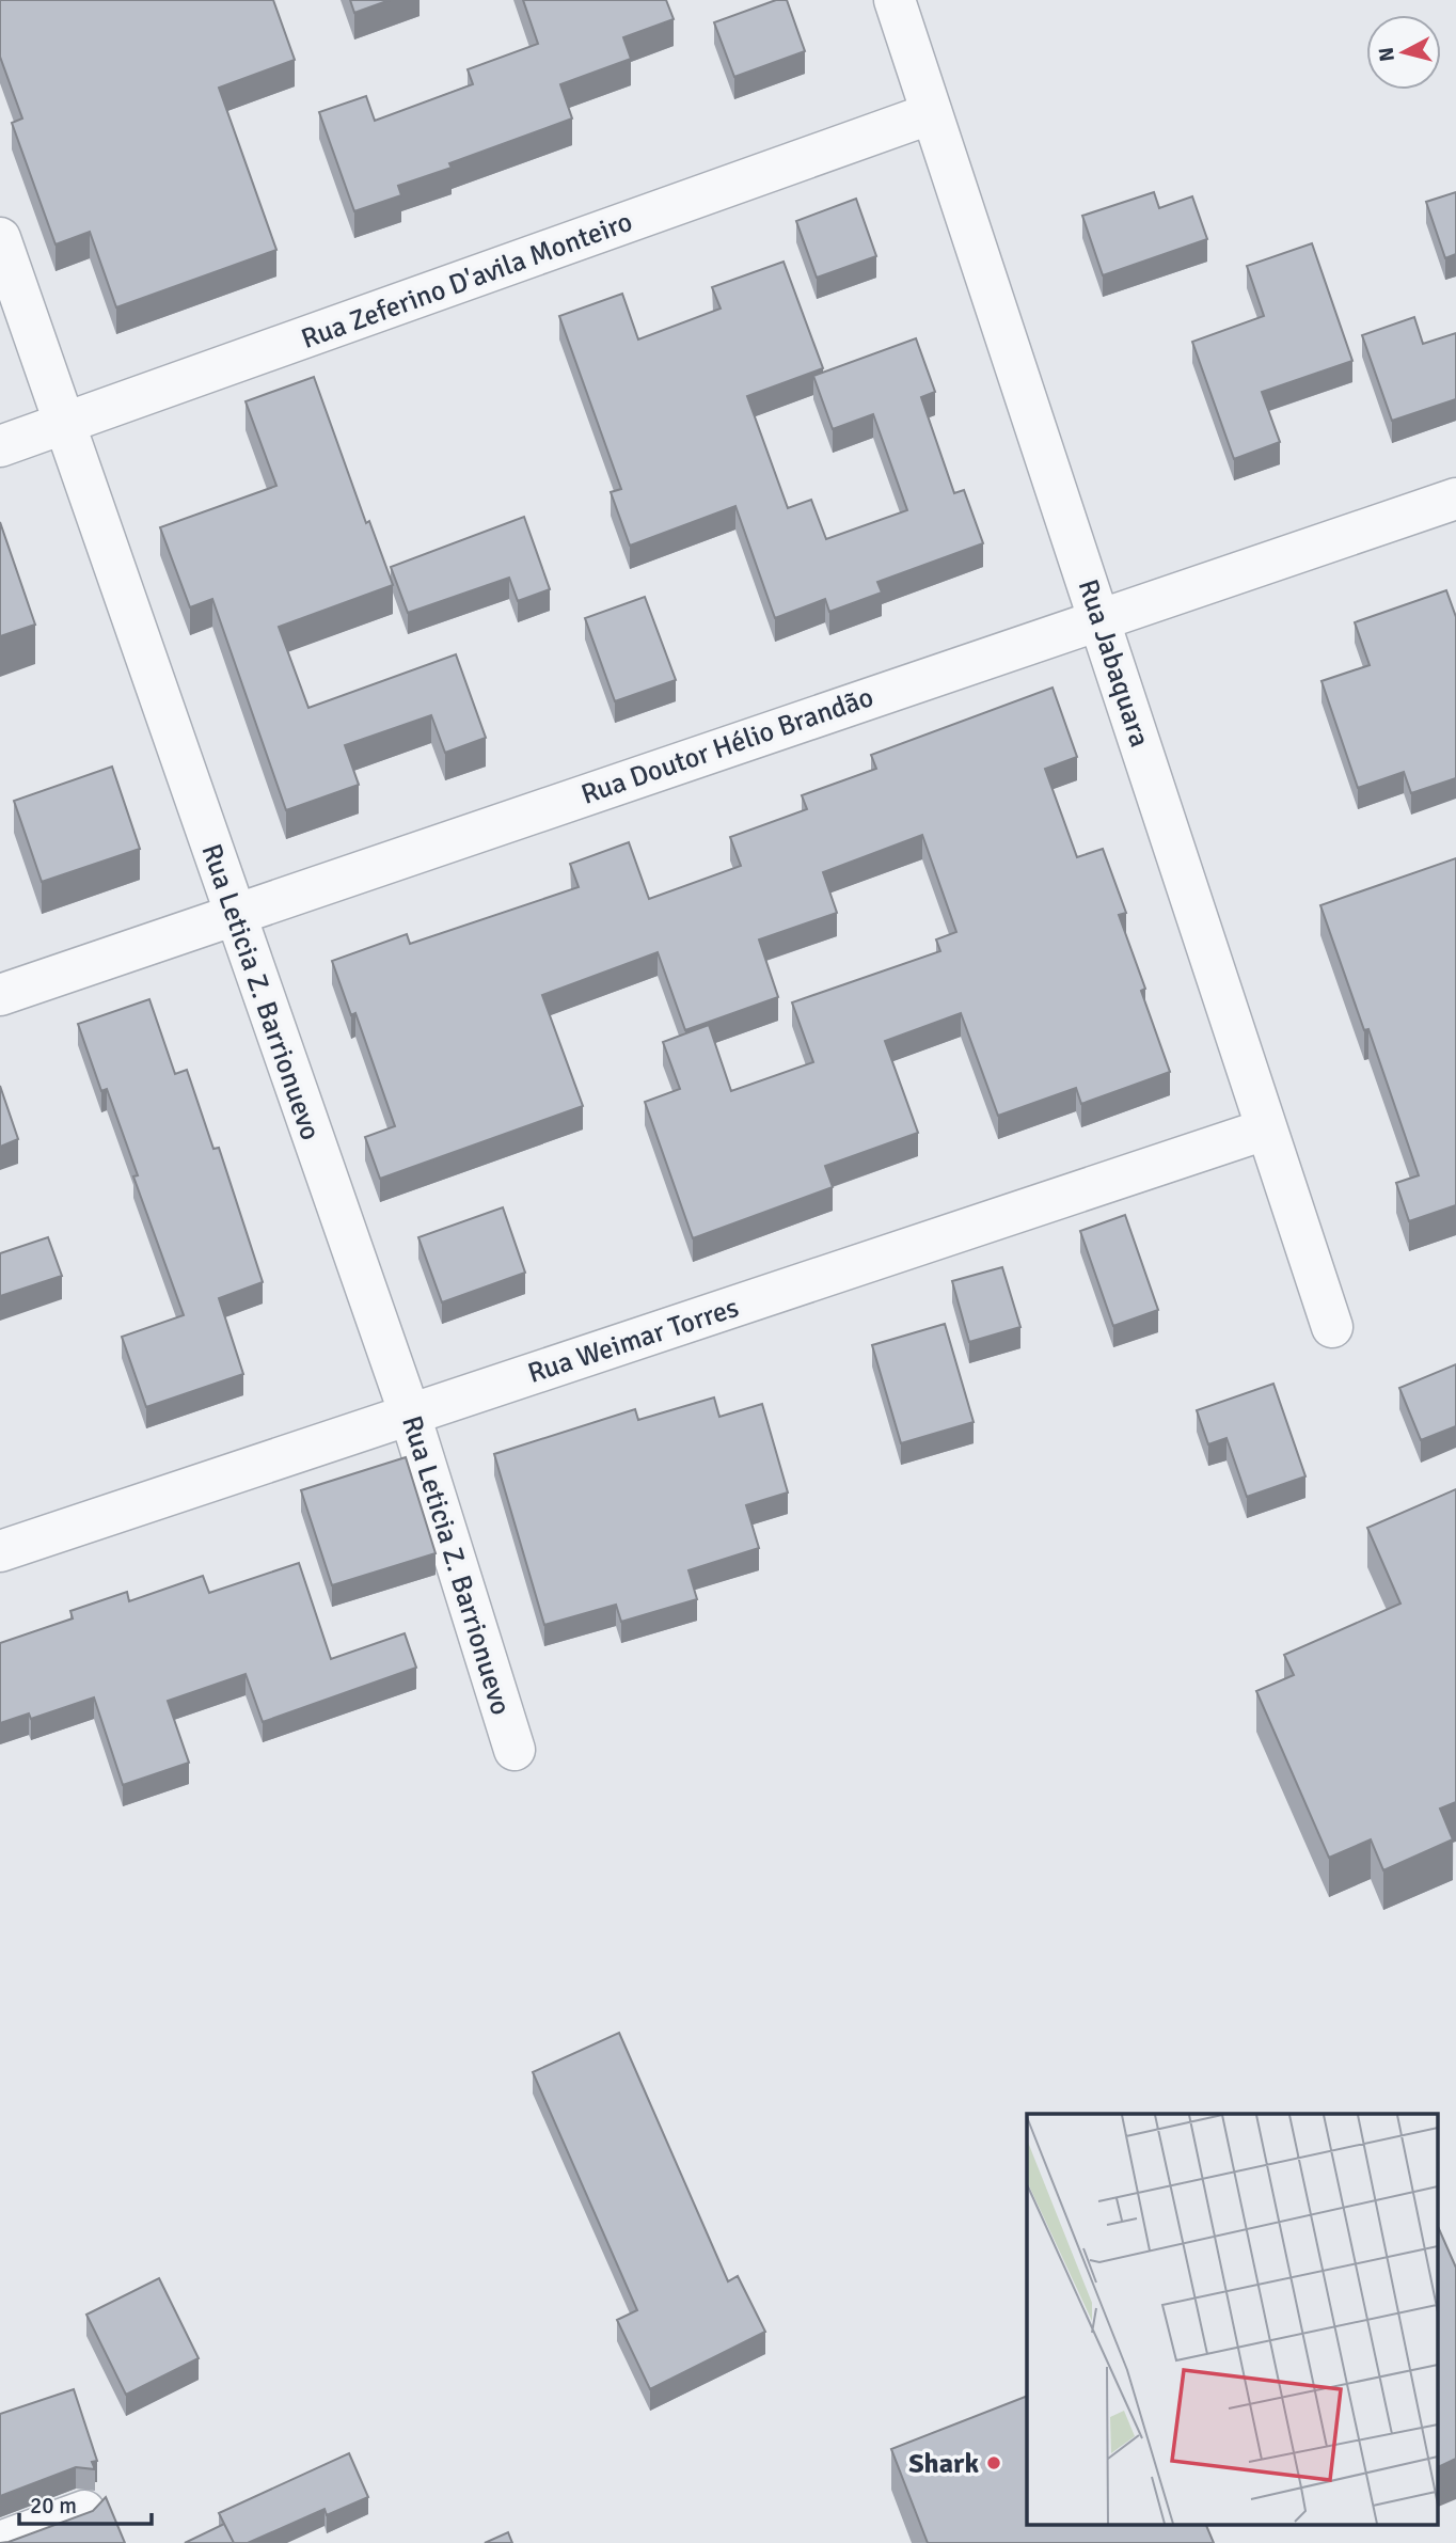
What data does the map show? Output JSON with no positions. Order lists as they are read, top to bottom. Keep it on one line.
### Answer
{"streets":{"street":["Rua Zeferino D'avila Monteiro","Rua Jabaquara","Rua Doutor Hélio Brandão","Rua Leticia Z. Barrionuevo","Rua Weimar Torres"]},"crossings":[["Rua Zeferino D'avila Monteiro","Rua Jabaquara"],["Rua Zeferino D'avila Monteiro","Rua Leticia Z. Barrionuevo"],["Rua Jabaquara","Rua Doutor Hélio Brandão"],["Rua Jabaquara","Rua Weimar Torres"],["Rua Doutor Hélio Brandão","Rua Leticia Z. Barrionuevo"],["Rua Leticia Z. Barrionuevo","Rua Weimar Torres"]],"places":["Shark"],"scale_bar":"20 m","north":"left"}
